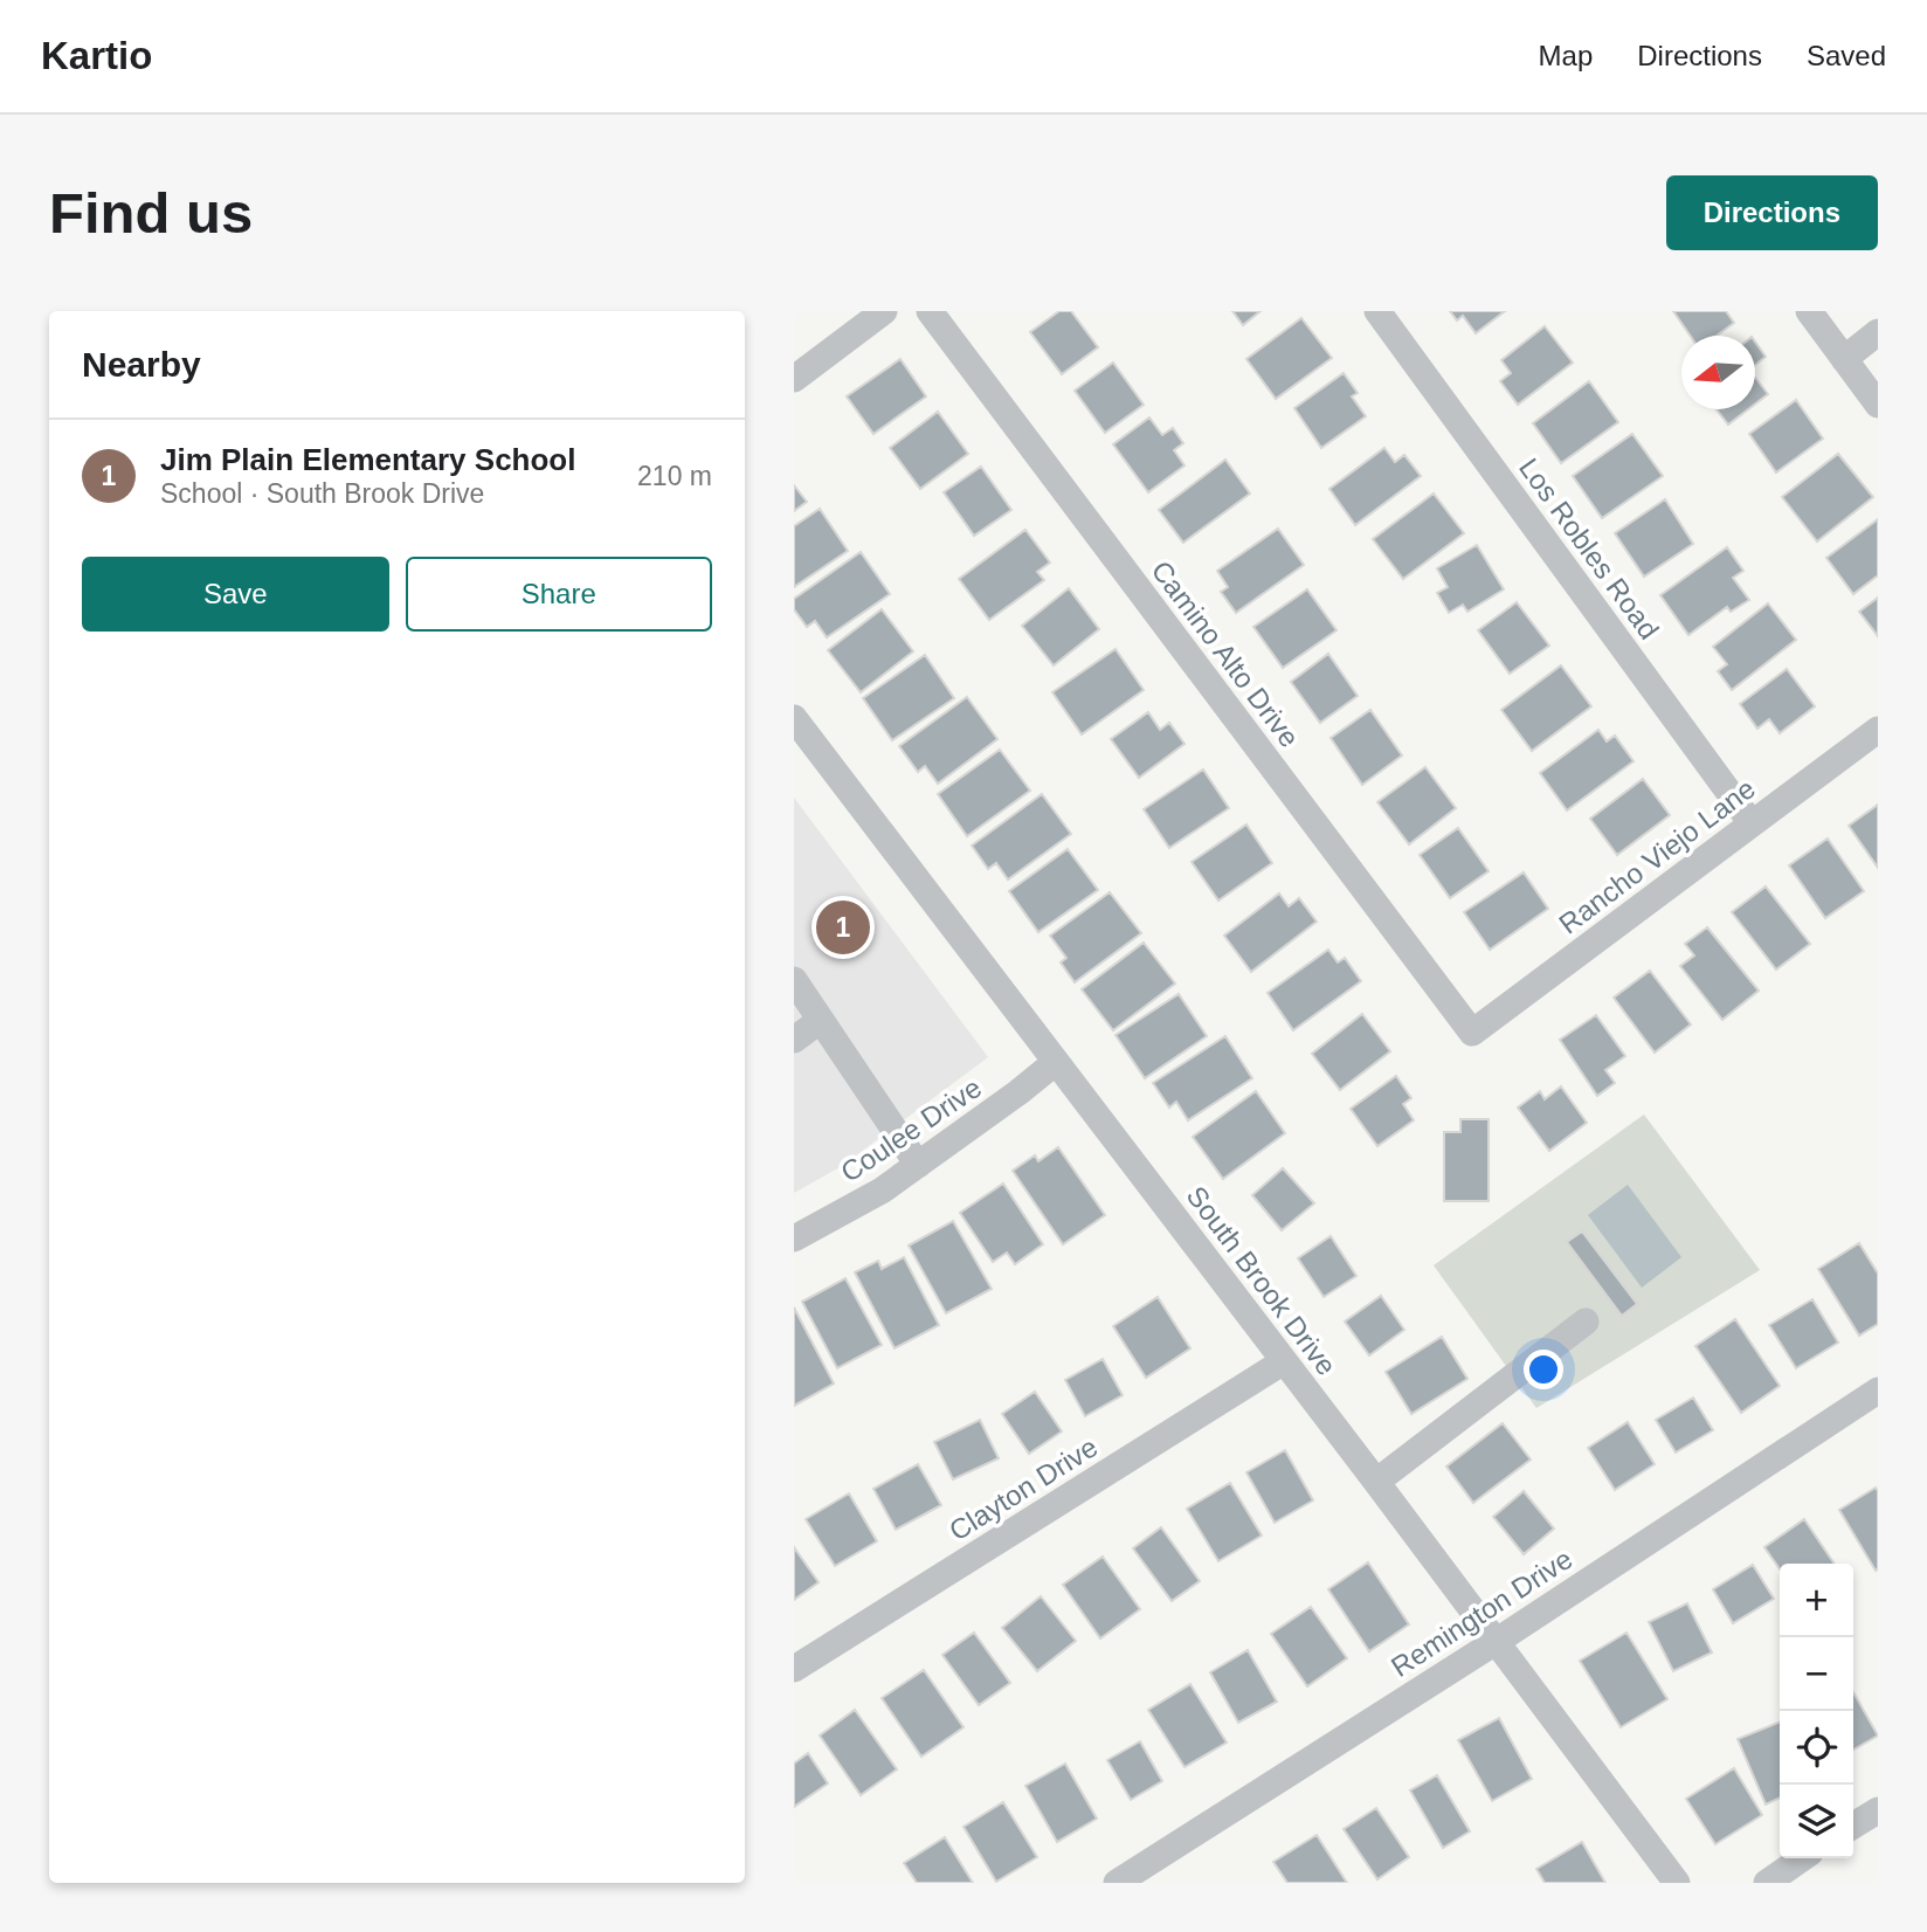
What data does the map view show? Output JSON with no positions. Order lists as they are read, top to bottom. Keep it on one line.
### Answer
{"streets":{"street":["Los Robles Road","Camino Alto Drive","Rancho Viejo Lane","Coulee Drive","South Brook Drive","Clayton Drive","Remington Drive"]},"crossings":[["Los Robles Road","Rancho Viejo Lane"],["Camino Alto Drive","Rancho Viejo Lane"],["Coulee Drive","South Brook Drive"],["South Brook Drive","Clayton Drive"],["South Brook Drive","Remington Drive"]],"north":"left","page":{"header":"Kartio","nav":["Map","Directions","Saved"],"buttons":["Directions",["Save","Share"]],"title":"Find us","heading":"Nearby","list":[{"mark":"1","name":"Jim Plain Elementary School","note":"School · South Brook Drive","value":"210 m"}],"pins":"1","map_buttons":["+","−"]}}
